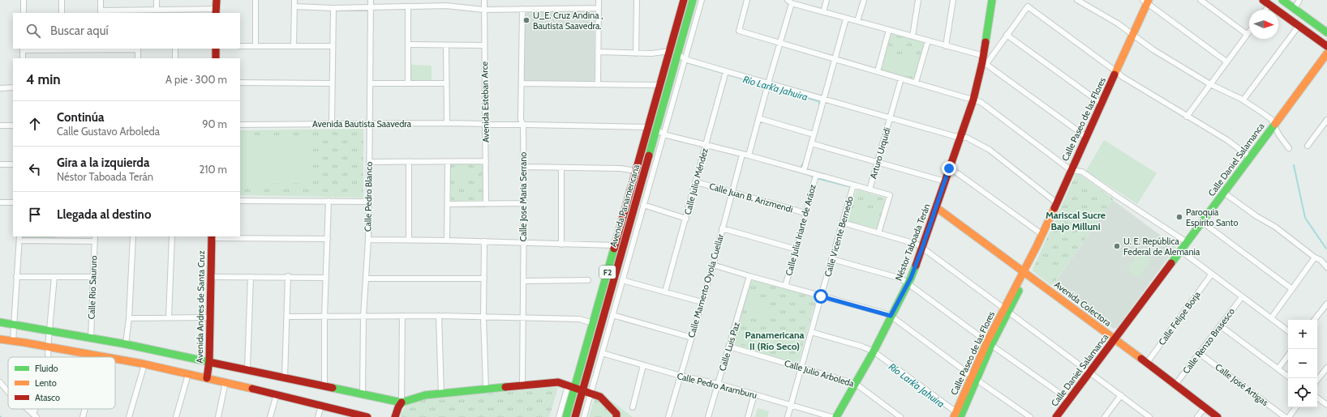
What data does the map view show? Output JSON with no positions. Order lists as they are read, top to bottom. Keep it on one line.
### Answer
{"streets":{"main road":["Calle Paseo de las Flores","Calle Daniel Salamanca","Avenida Panamericana","Néstor Taboada Terán","F2","Avenida Colectora","Avenida Andres de Santa Cruz"],"street":["Avenida Esteban Arce","Avenida Bautista Saavedra","Arturo Urquidi","Calle Julio Méndez","Calle Pedro Blanco","Calle Jose Maria Serrano","Calle Juan B. Arizmendi","Calle Julia Iriarte de Aráoz","Calle Vicente Bernedo","Calle Mamerto Oyola Cuellar","Calle Rio Saururo","Calle Felipe Borja","Calle Renzo Brasesco","Calle Luis Paz","Calle Julio Arboleda","Calle José Artigas","Calle Pedro Aramburu"]},"crossings":[["Avenida Esteban Arce","Avenida Bautista Saavedra"],["Calle Paseo de las Flores","Avenida Colectora"],["Avenida Bautista Saavedra","Calle Pedro Blanco"],["Avenida Bautista Saavedra","Calle Jose Maria Serrano"],["Avenida Bautista Saavedra","Avenida Panamericana"],["Arturo Urquidi","Calle Vicente Bernedo"],["Calle Daniel Salamanca","Avenida Colectora"],["Calle Julio Méndez","Calle Juan B. Arizmendi"],["Calle Juan B. Arizmendi","Calle Julia Iriarte de Aráoz"],["Calle Juan B. Arizmendi","Calle Mamerto Oyola Cuellar"],["Avenida Panamericana","Calle Pedro Aramburu"],["Calle Vicente Bernedo","Calle Julio Arboleda"],["Calle Vicente Bernedo","Calle Pedro Aramburu"],["Néstor Taboada Terán","Avenida Colectora"],["Néstor Taboada Terán","Calle Julio Arboleda"],["Calle Mamerto Oyola Cuellar","Calle Pedro Aramburu"],["Avenida Colectora","Calle Felipe Borja"],["Avenida Colectora","Calle Renzo Brasesco"],["Calle Renzo Brasesco","Calle José Artigas"],["Calle Luis Paz","Calle Julio Arboleda"],["Calle Luis Paz","Calle Pedro Aramburu"]],"districts":["Mariscal Sucre Bajo Milluni","Panamericana II (Río Seco)"],"water":["Río Lark’a Jahuira"],"places":["U_E. Cruz Andina , Bautista Saavedra.","Paroquia Espirito Santo","U. E. República Federal de Alemania"],"legend":["Fluido","Lento","Atasco"],"north":"right","page":{"search":"Buscar aquí","heading":["4 min","A pie · 300 m"],"list":[["Continúa","Calle Gustavo Arboleda","90 m"],["Gira a la izquierda","Néstor Taboada Terán","210 m"],"Llegada al destino"],"map_buttons":["+","−"]}}
